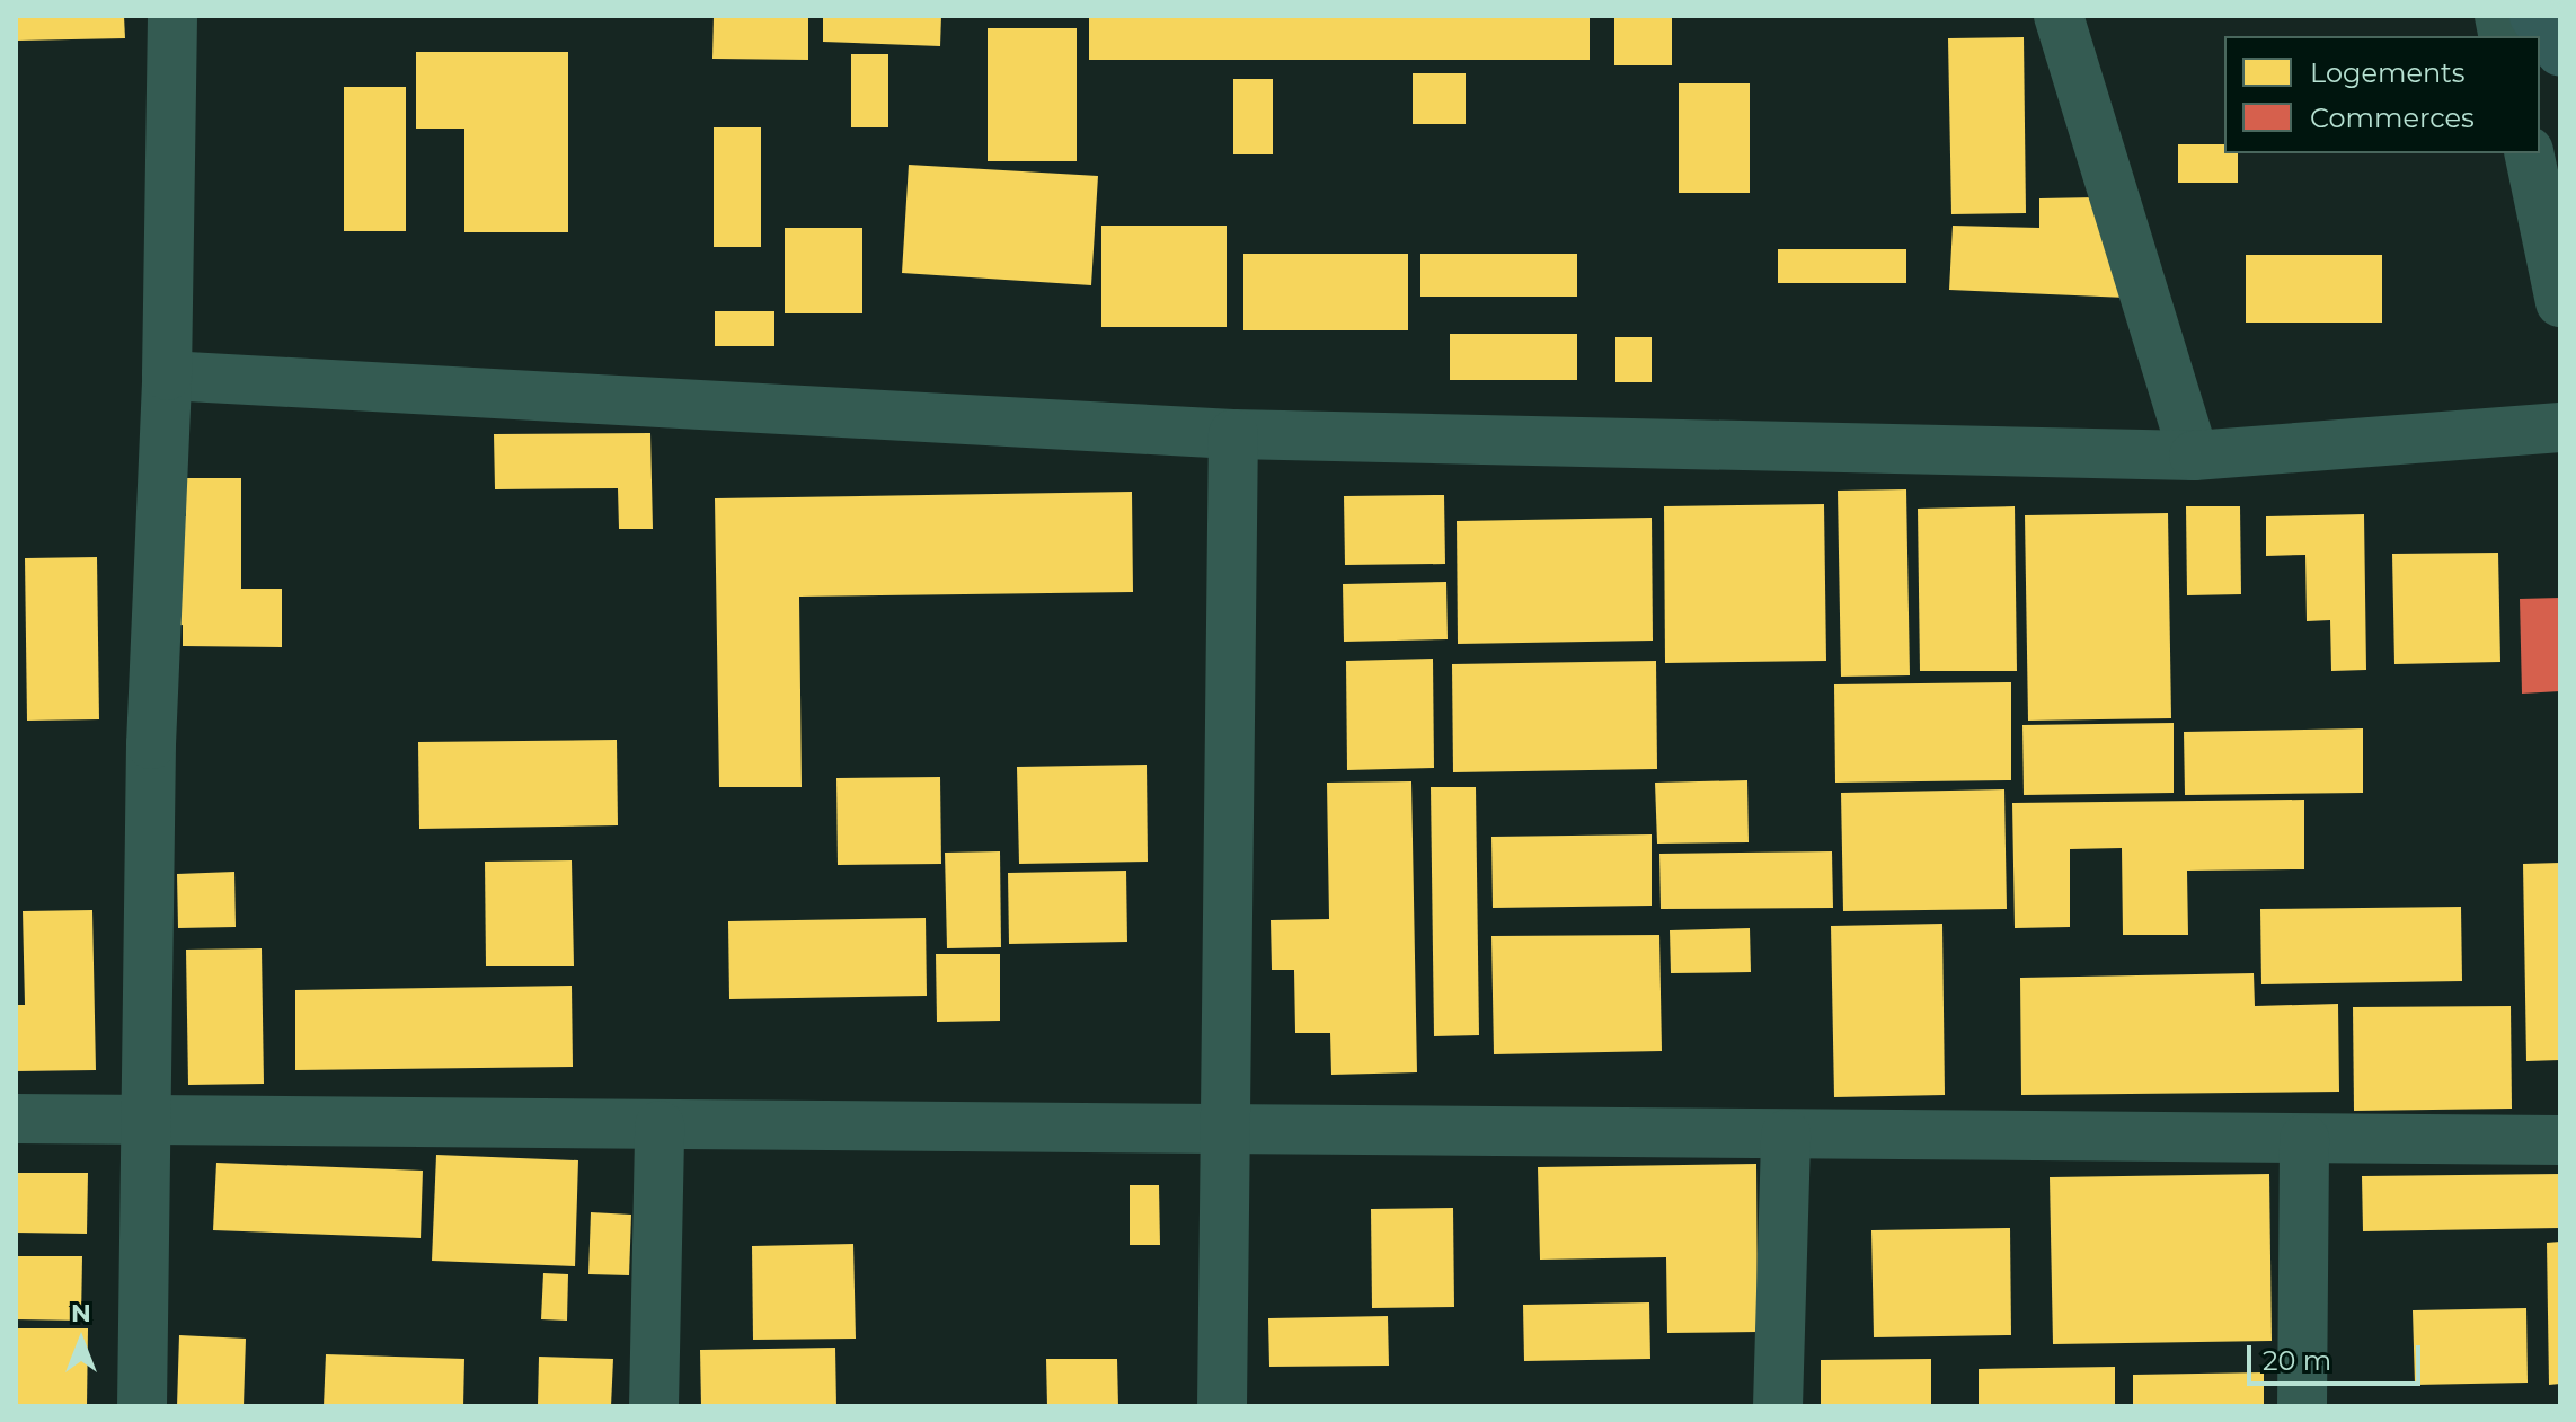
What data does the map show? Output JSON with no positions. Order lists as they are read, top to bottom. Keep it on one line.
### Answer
{"legend":["Logements","Commerces"],"scale_bar":"20 m","north":"top"}
